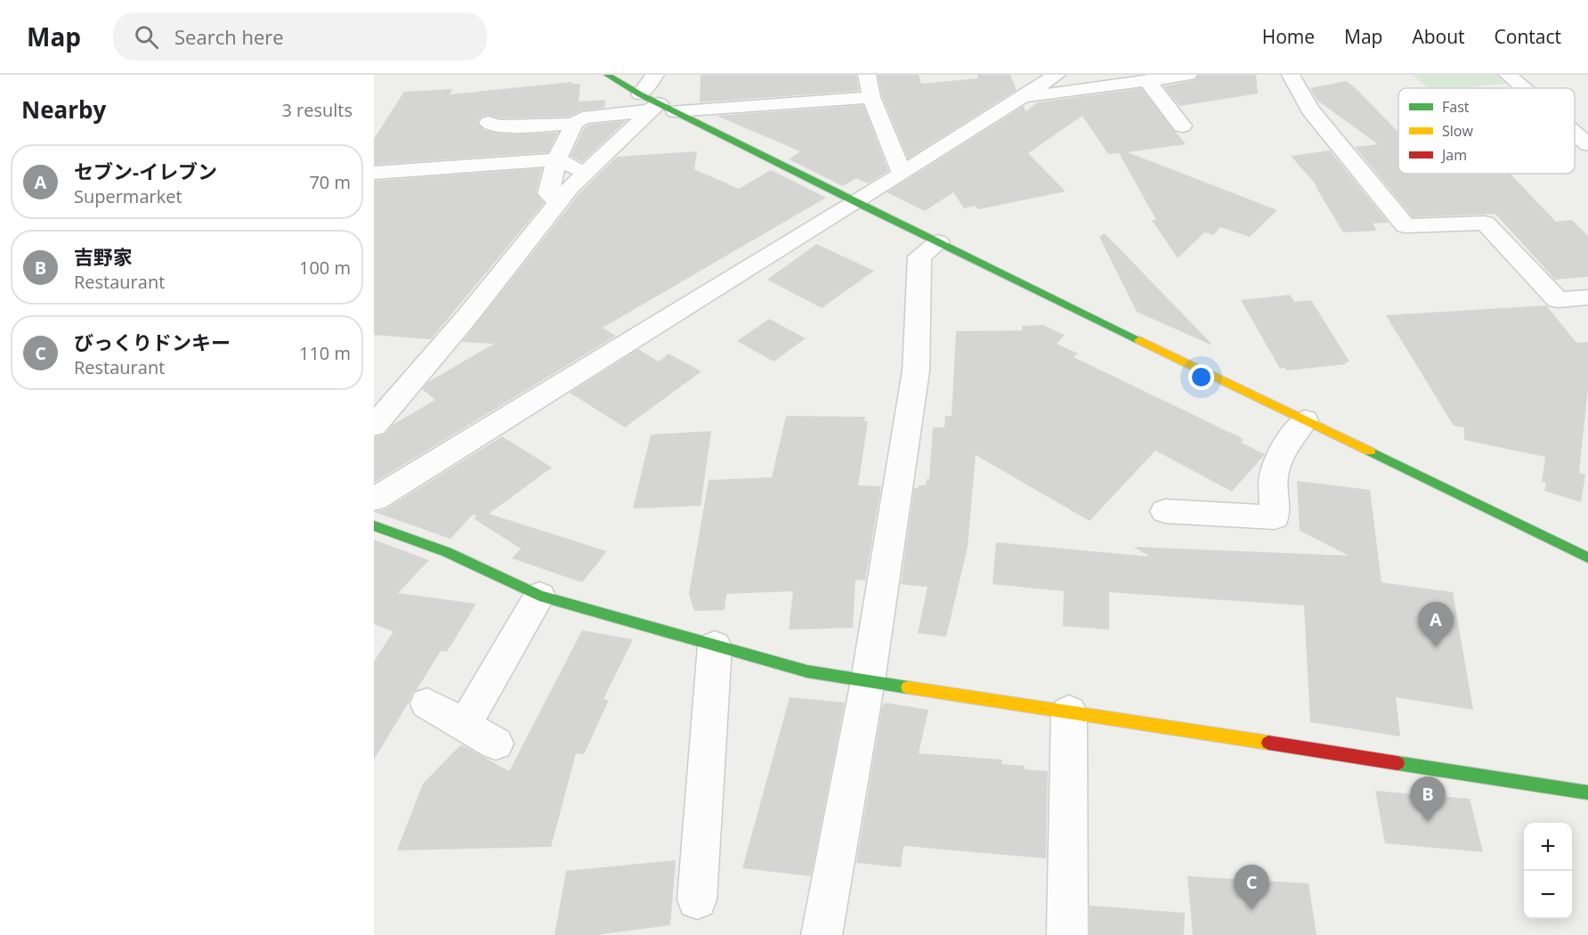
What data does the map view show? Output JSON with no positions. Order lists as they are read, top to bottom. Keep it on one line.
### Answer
{"legend":["Fast","Slow","Jam"],"page":{"header":"Map","search":"Search here","nav":["Home","Map","About","Contact"],"heading":["Nearby","3 results"],"list":[{"mark":"A","name":"セブン-イレブン","note":"Supermarket","value":"70 m"},{"mark":"B","name":"吉野家","note":"Restaurant","value":"100 m"},{"mark":"C","name":"びっくりドンキー","note":"Restaurant","value":"110 m"}],"pins":["A","B","C"],"map_buttons":["+","−"]}}
